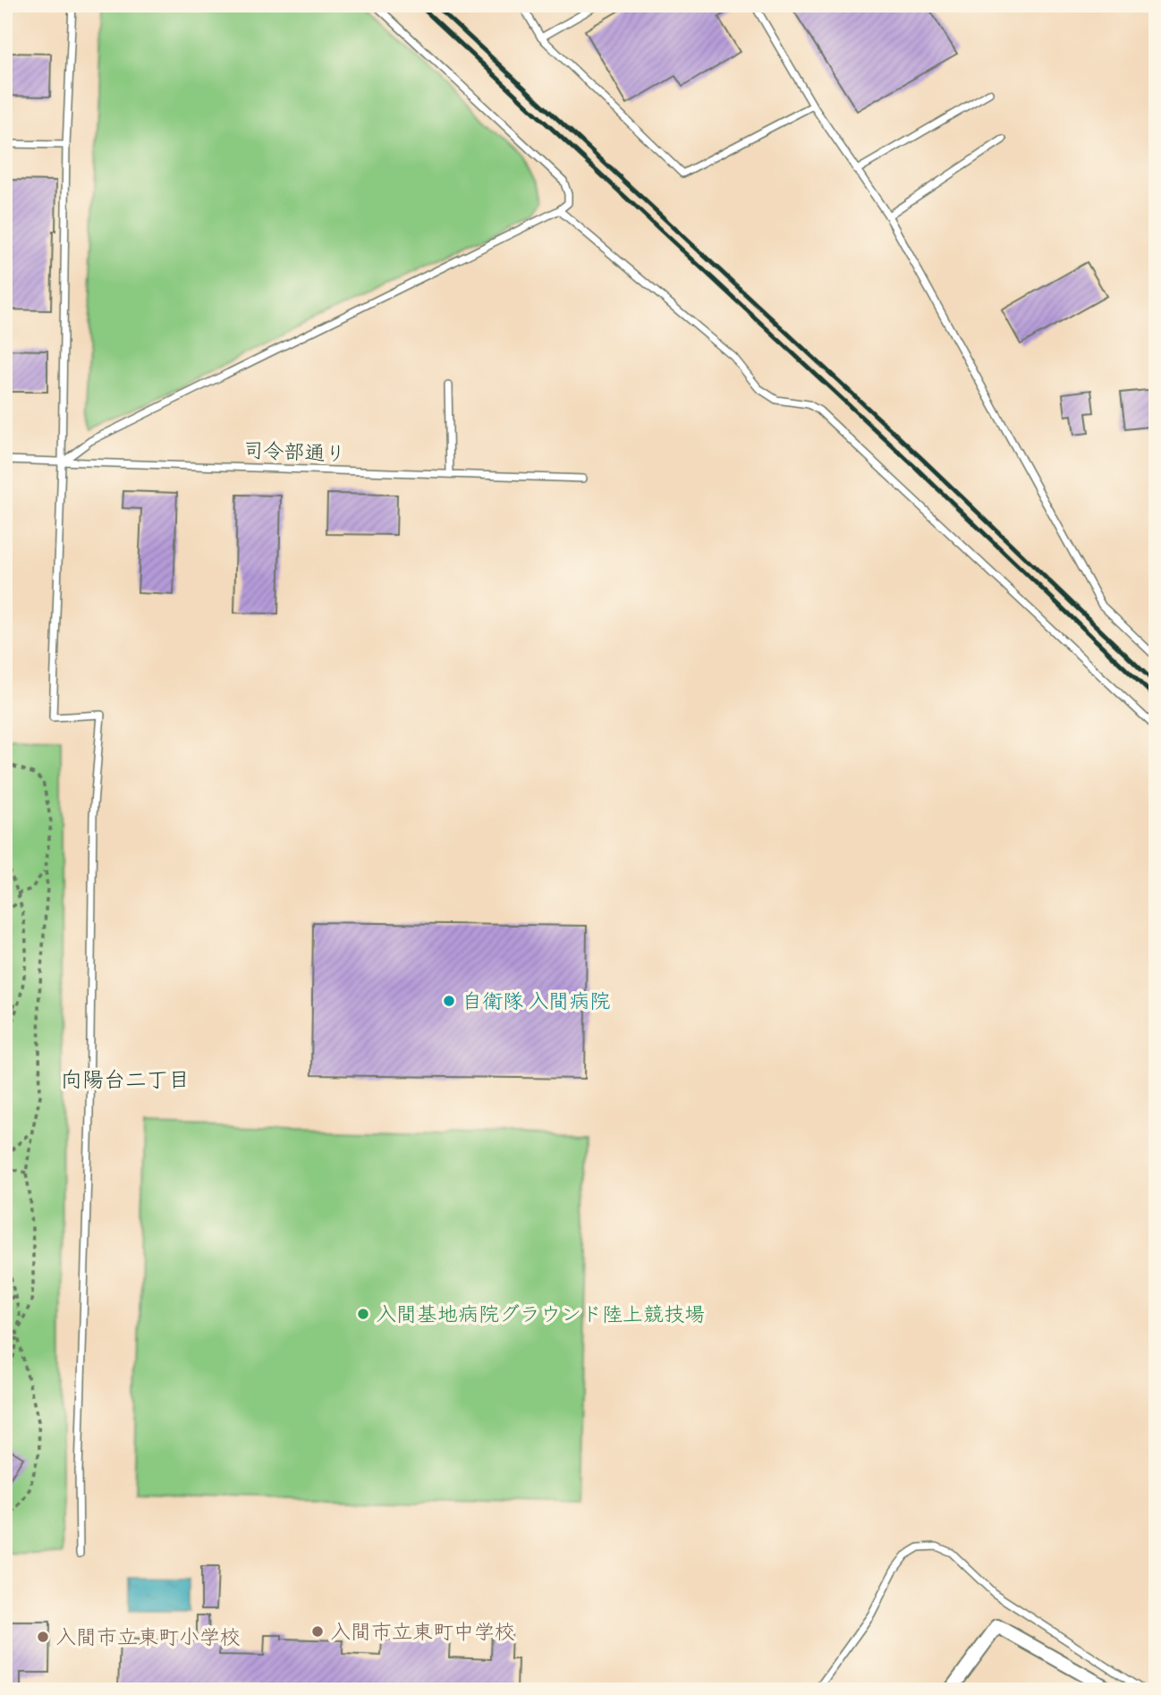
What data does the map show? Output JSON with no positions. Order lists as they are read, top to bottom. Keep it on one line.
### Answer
{"streets":{"lane":["司令部通り"]},"districts":["向陽台二丁目"],"places":["自衛隊 入間病院","入間基地病院グラウンド陸上競技場","入間市立東町中学校","入間市立東町小学校"]}
